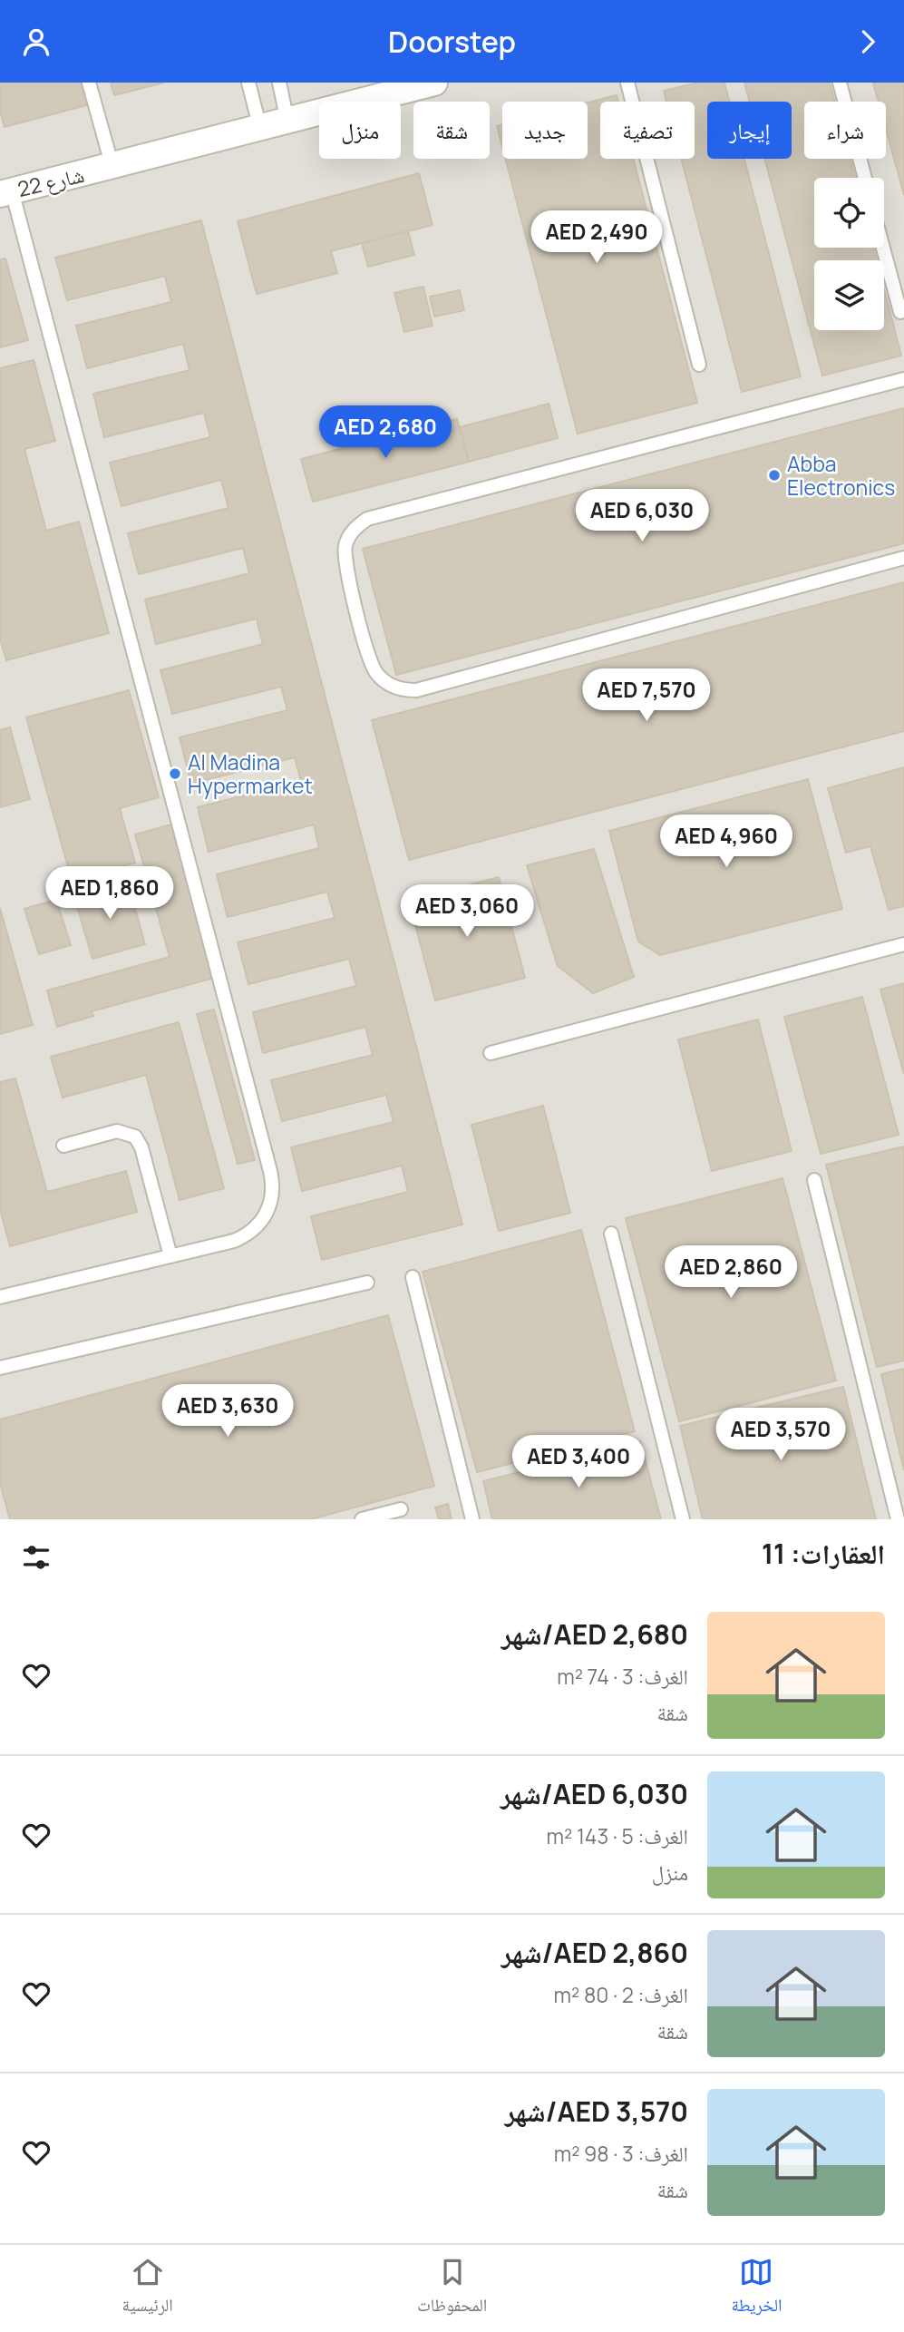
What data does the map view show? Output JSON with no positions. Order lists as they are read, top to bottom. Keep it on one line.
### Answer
{"streets":{"street":["شارع 22"]},"places":["Abba Electronics","Al Madina Hypermarket"],"page":{"header":"Doorstep","chip":["شراء","إيجار","تصفية","جديد","شقة","منزل"],"price":["AED 2,490","AED 2,680","AED 6,030","AED 7,570","AED 4,960","AED 1,860","AED 3,060","AED 2,860","AED 3,630","AED 3,570","AED 3,400"],"heading":"العقارات: 11","list":[{"name":"AED 2,680/شهر","note":"الغرف: 3 · 74 m² · شقة"},{"name":"AED 6,030/شهر","note":"الغرف: 5 · 143 m² · منزل"},{"name":"AED 2,860/شهر","note":"الغرف: 2 · 80 m² · شقة"},{"name":"AED 3,570/شهر","note":"الغرف: 3 · 98 m² · شقة"}],"tabs":["الخريطة","المحفوظات","الرئيسية"]}}
